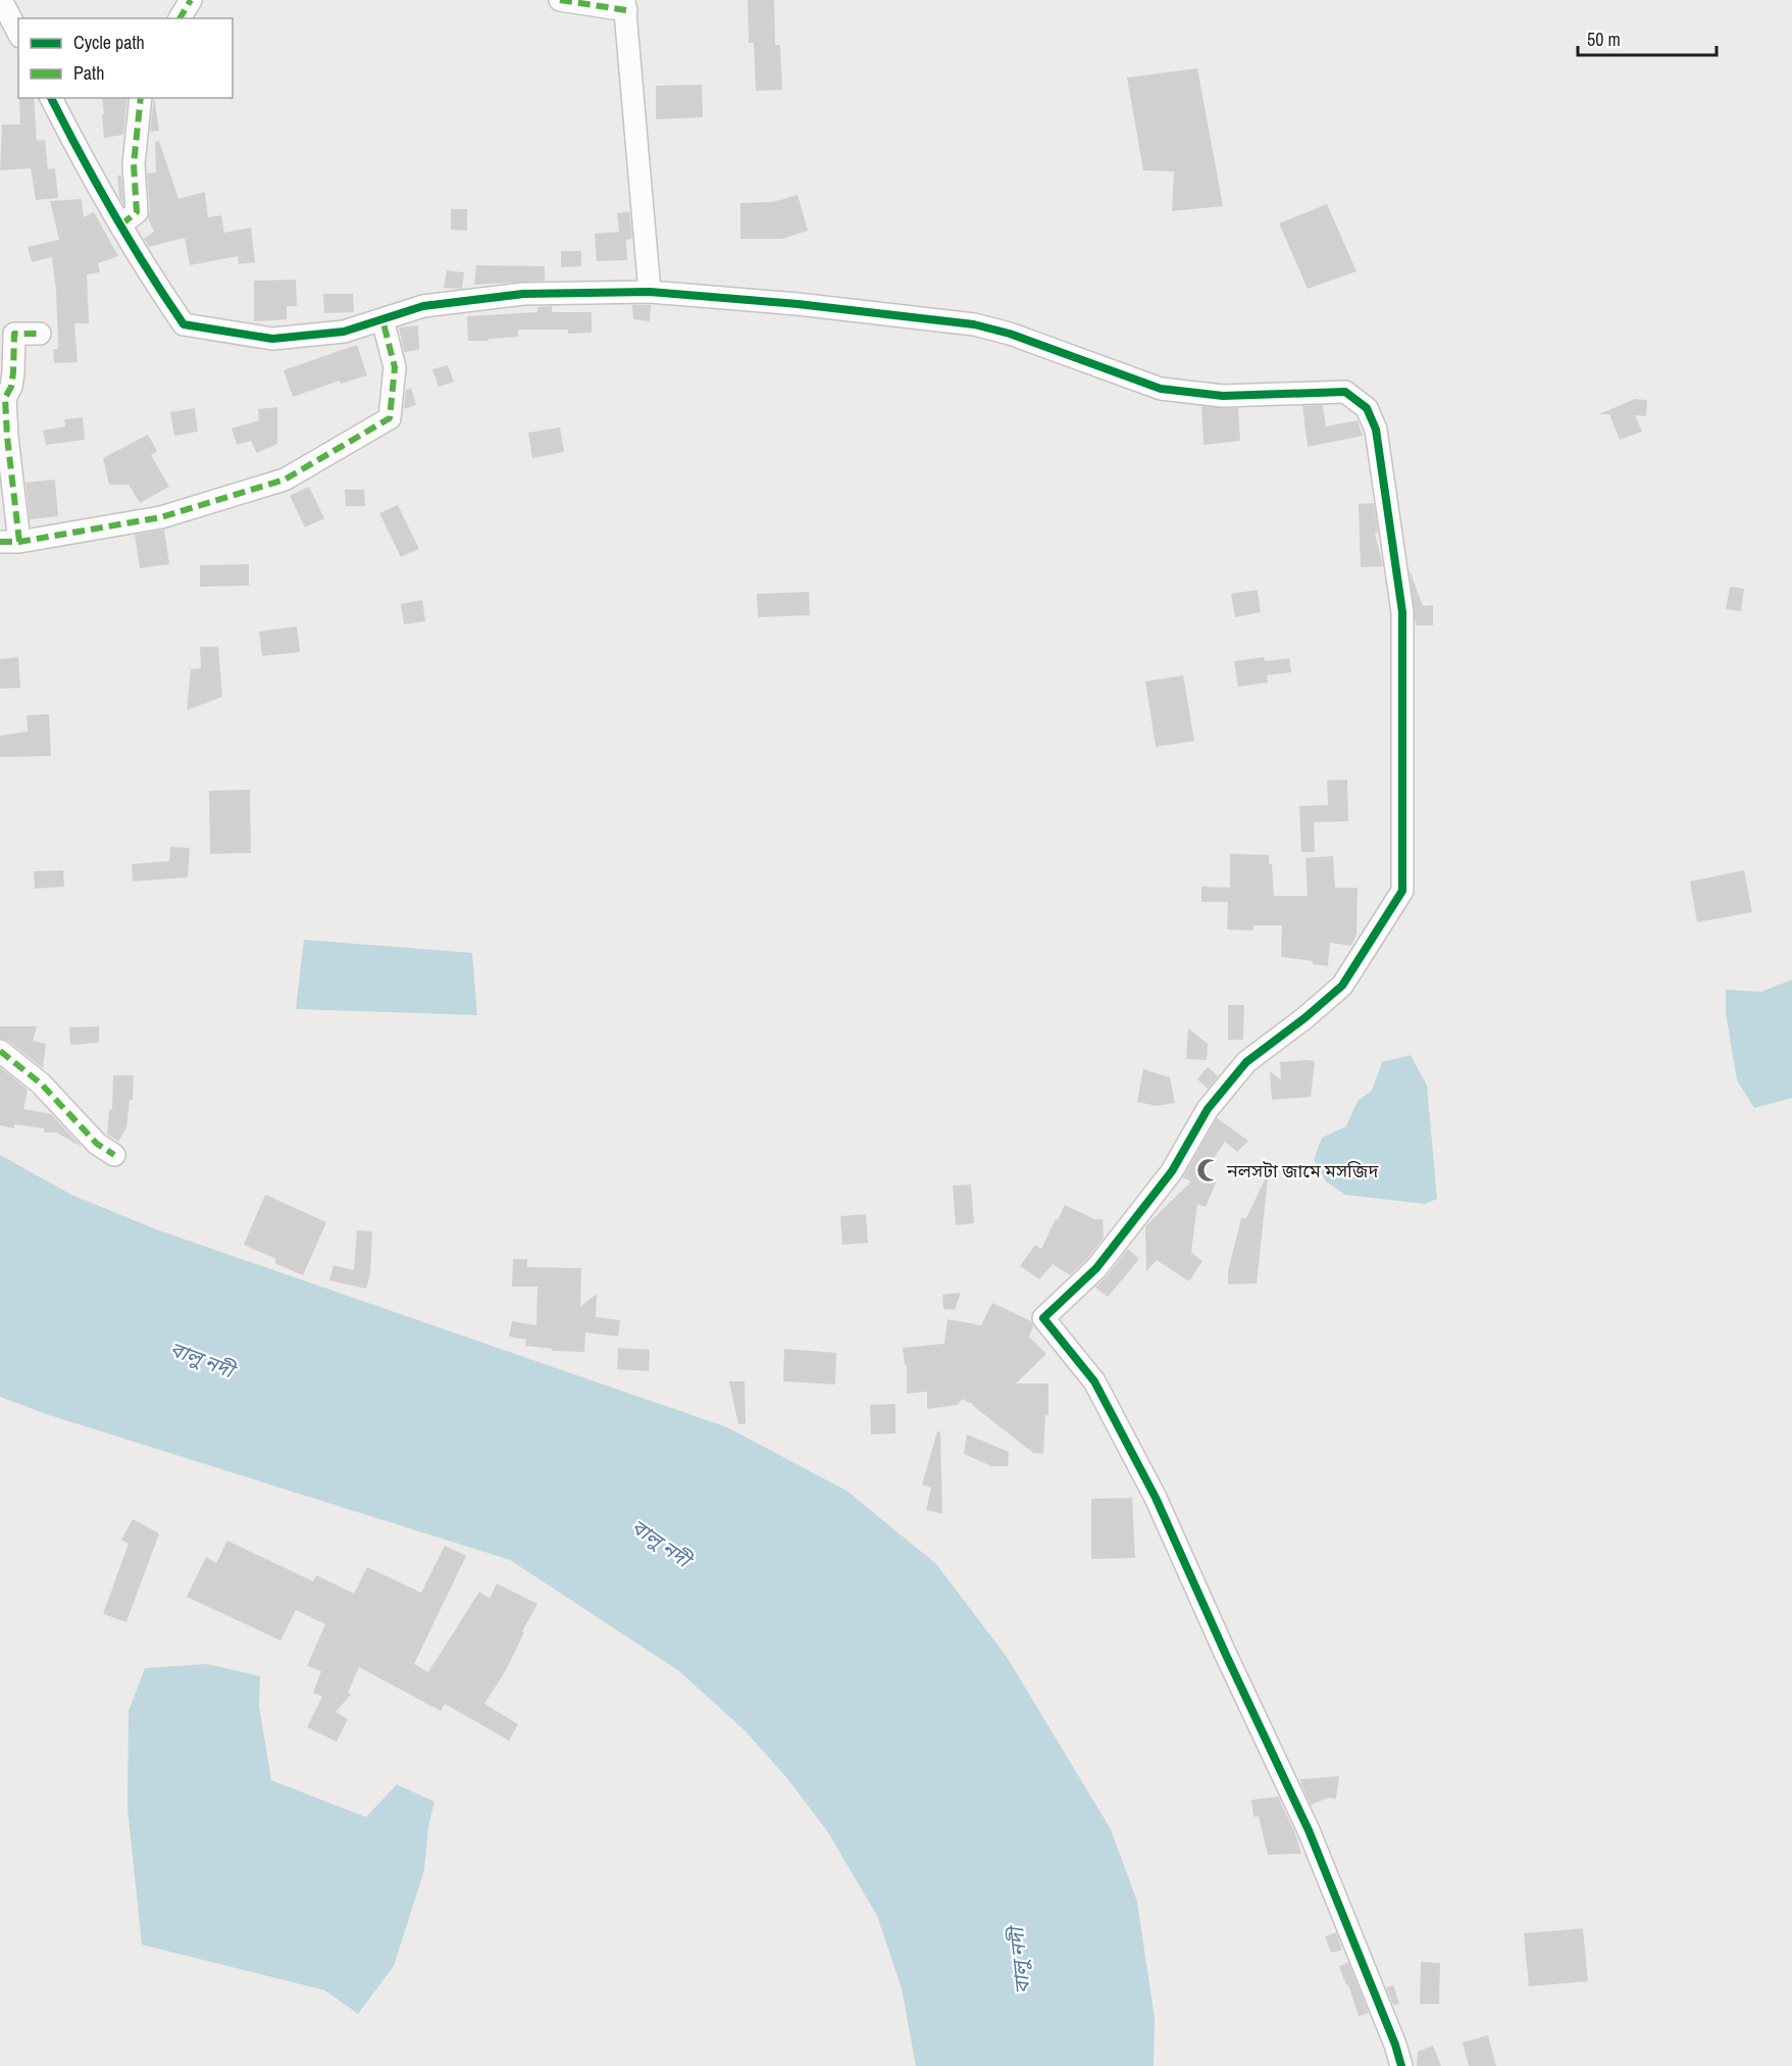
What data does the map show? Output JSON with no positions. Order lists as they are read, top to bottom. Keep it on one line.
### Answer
{"water":["বালু নদী"],"places":{"mosque":["নলসটা জামে মসজিদ"]},"legend":["Cycle path","Path"],"scale_bar":"50 m"}
